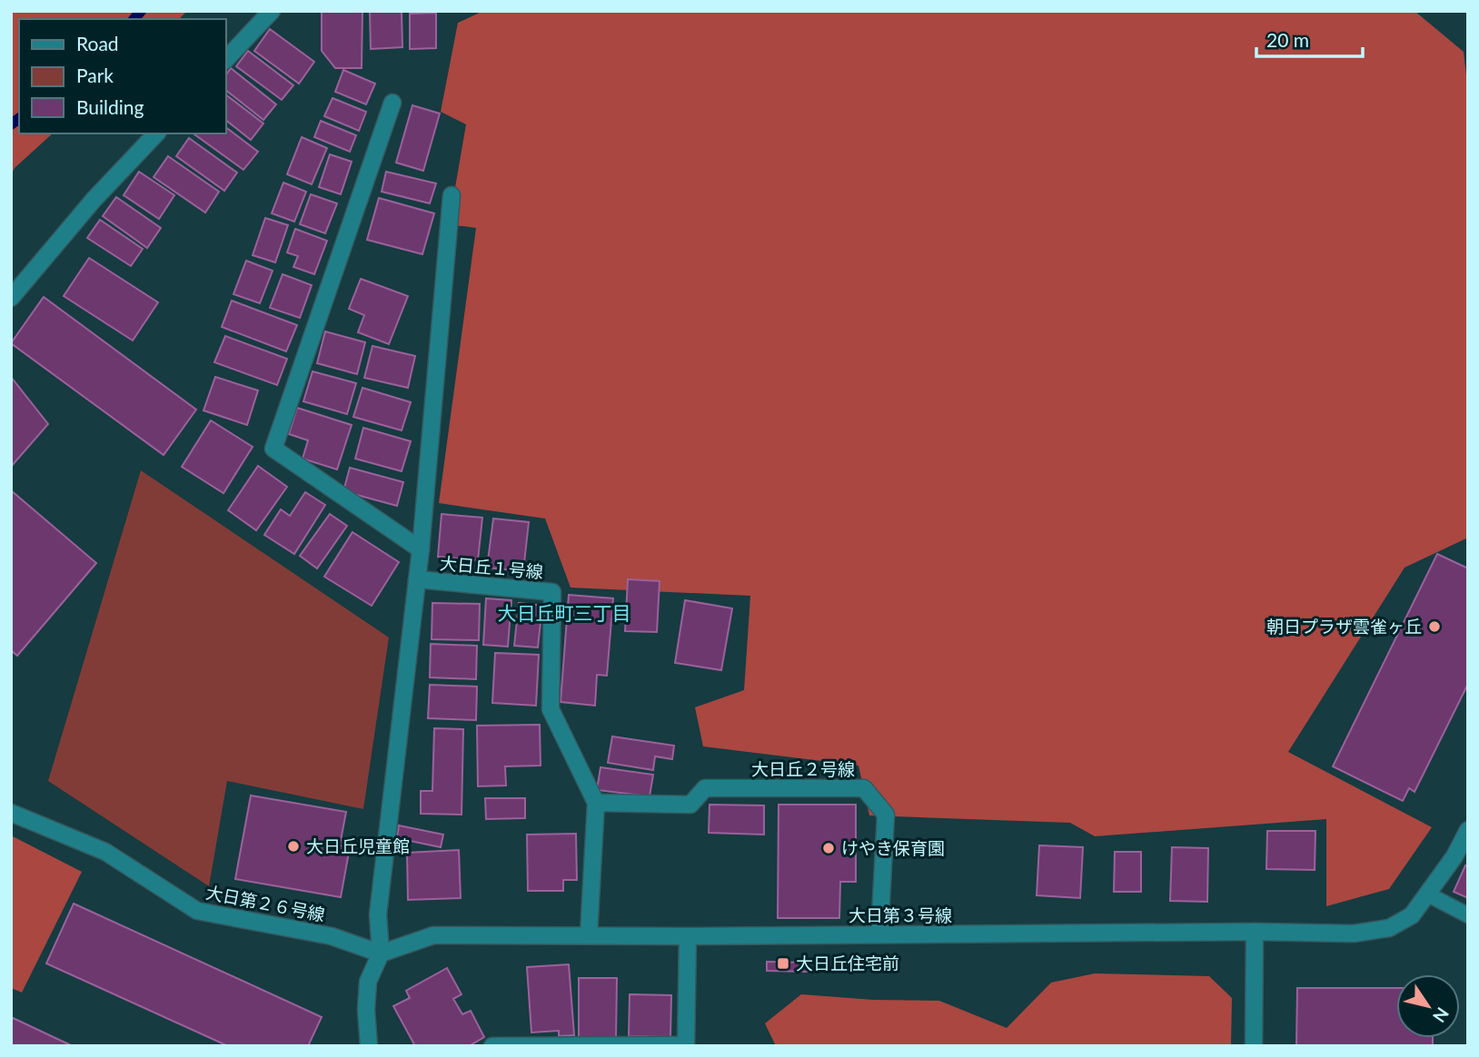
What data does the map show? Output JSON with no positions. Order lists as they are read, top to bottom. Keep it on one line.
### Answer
{"streets":{"street":["大日丘１号線","大日丘２号線","大日第２６号線","大日第３号線"]},"crossings":[["大日丘１号線","大日丘２号線"],["大日丘１号線","大日第３号線"],["大日丘２号線","大日第３号線"],["大日第２６号線","大日第３号線"]],"districts":["大日丘町三丁目"],"places":{"other":["朝日プラザ雲雀ヶ丘","大日丘児童館","けやき保育園"],"transit":["大日丘住宅前"]},"legend":["Road","Park","Building"],"scale_bar":"20 m","north":"bottom right"}
